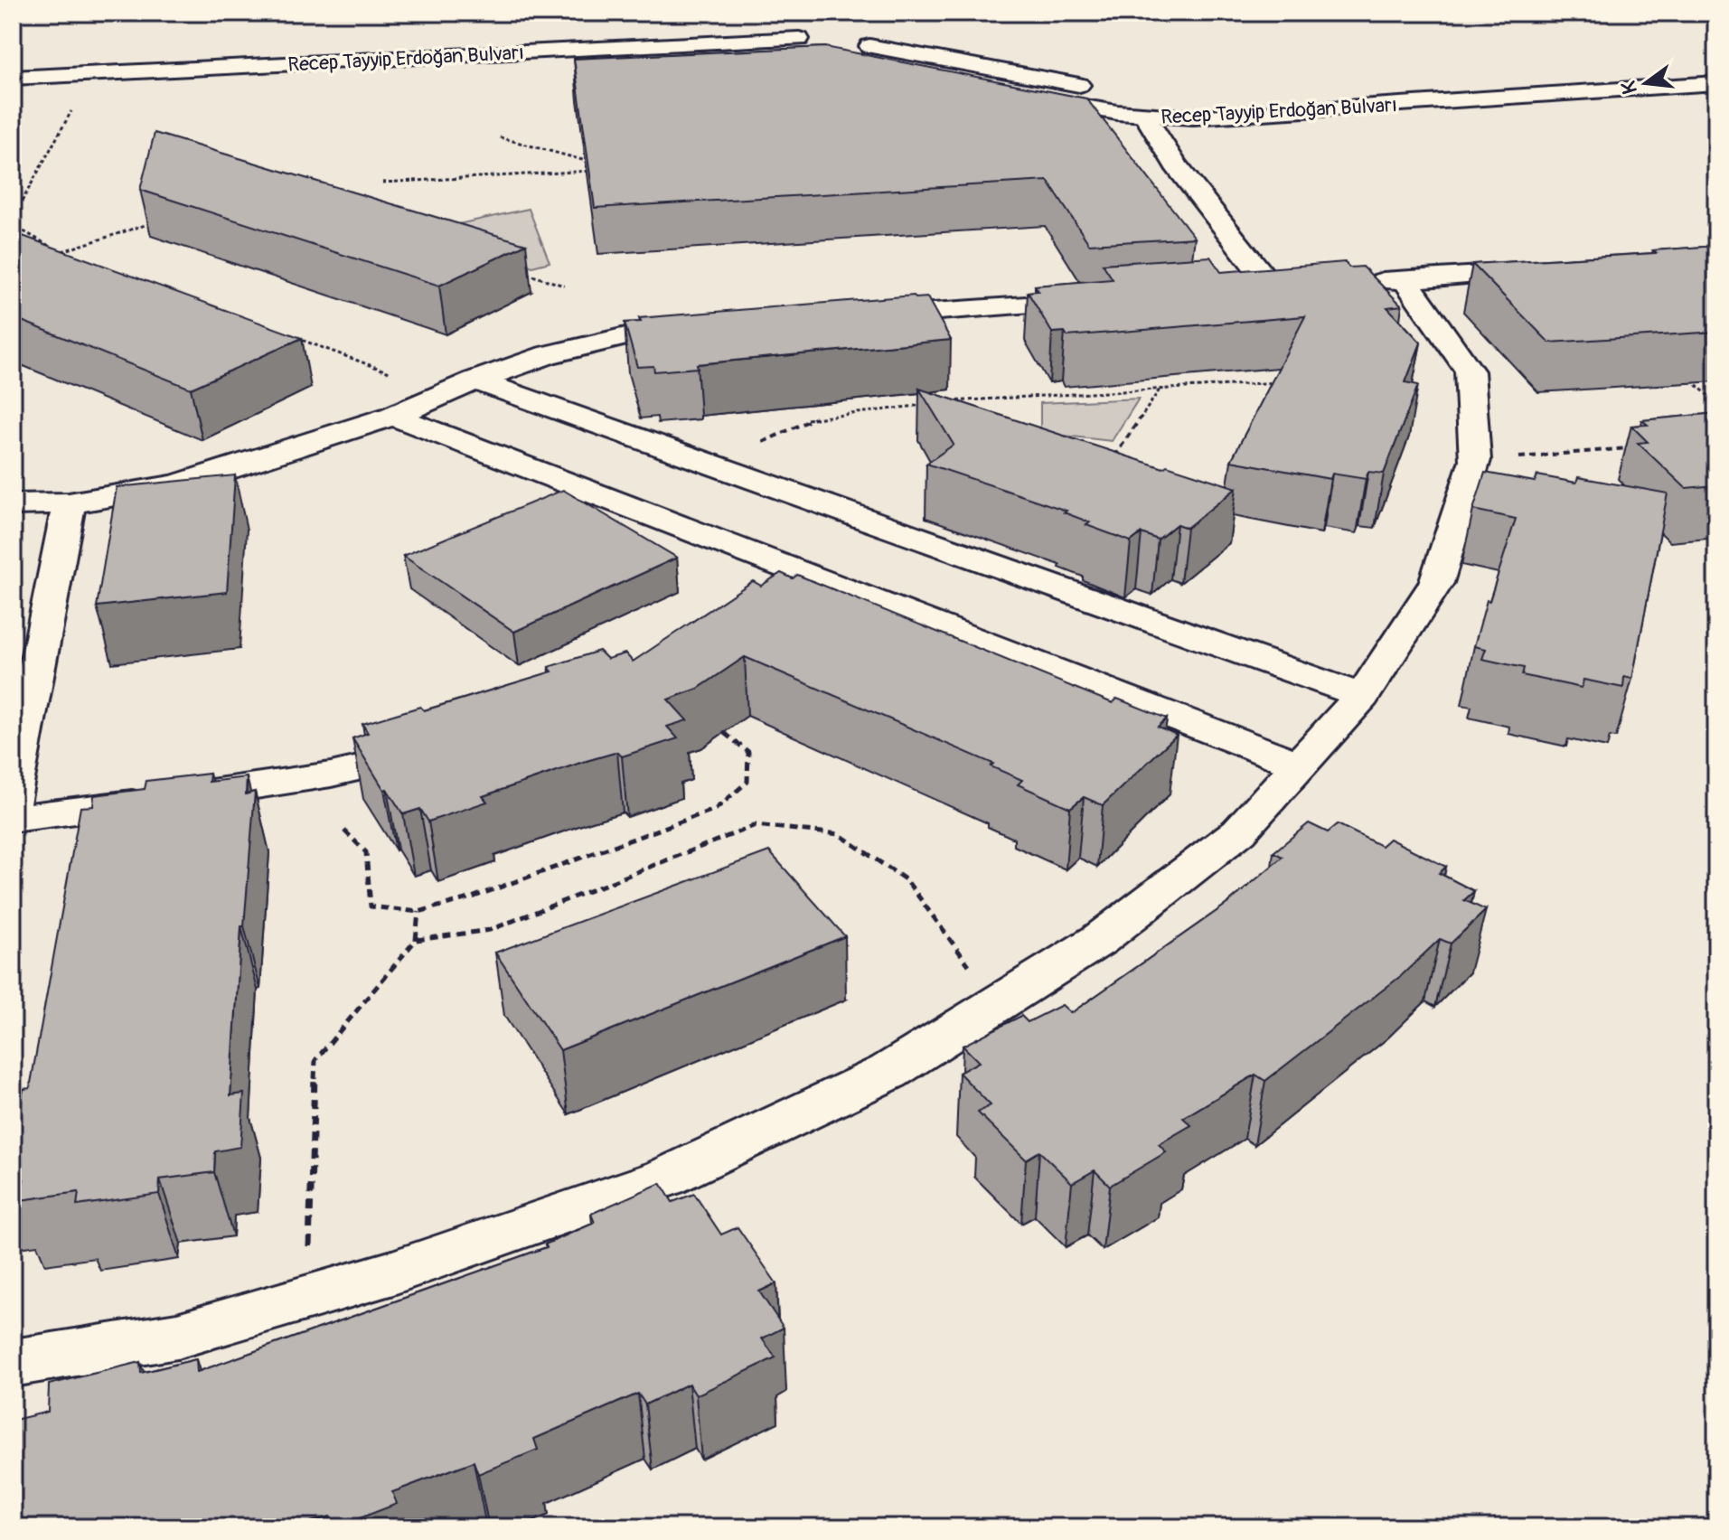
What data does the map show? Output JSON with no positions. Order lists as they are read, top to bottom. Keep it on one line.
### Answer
{"streets":{"street":["Recep Tayyip Erdoğan Bulvarı"]},"north":"left"}
